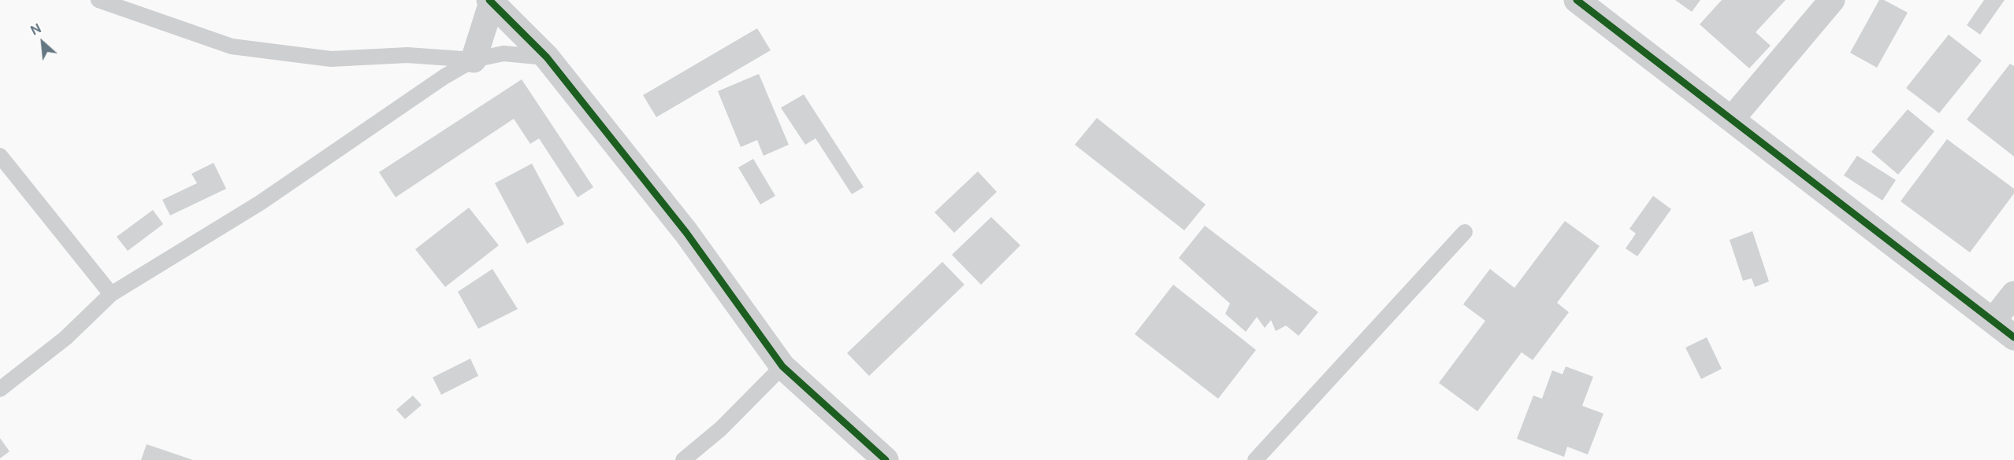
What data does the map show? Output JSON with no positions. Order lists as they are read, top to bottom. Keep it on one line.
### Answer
{"north":"top left"}
